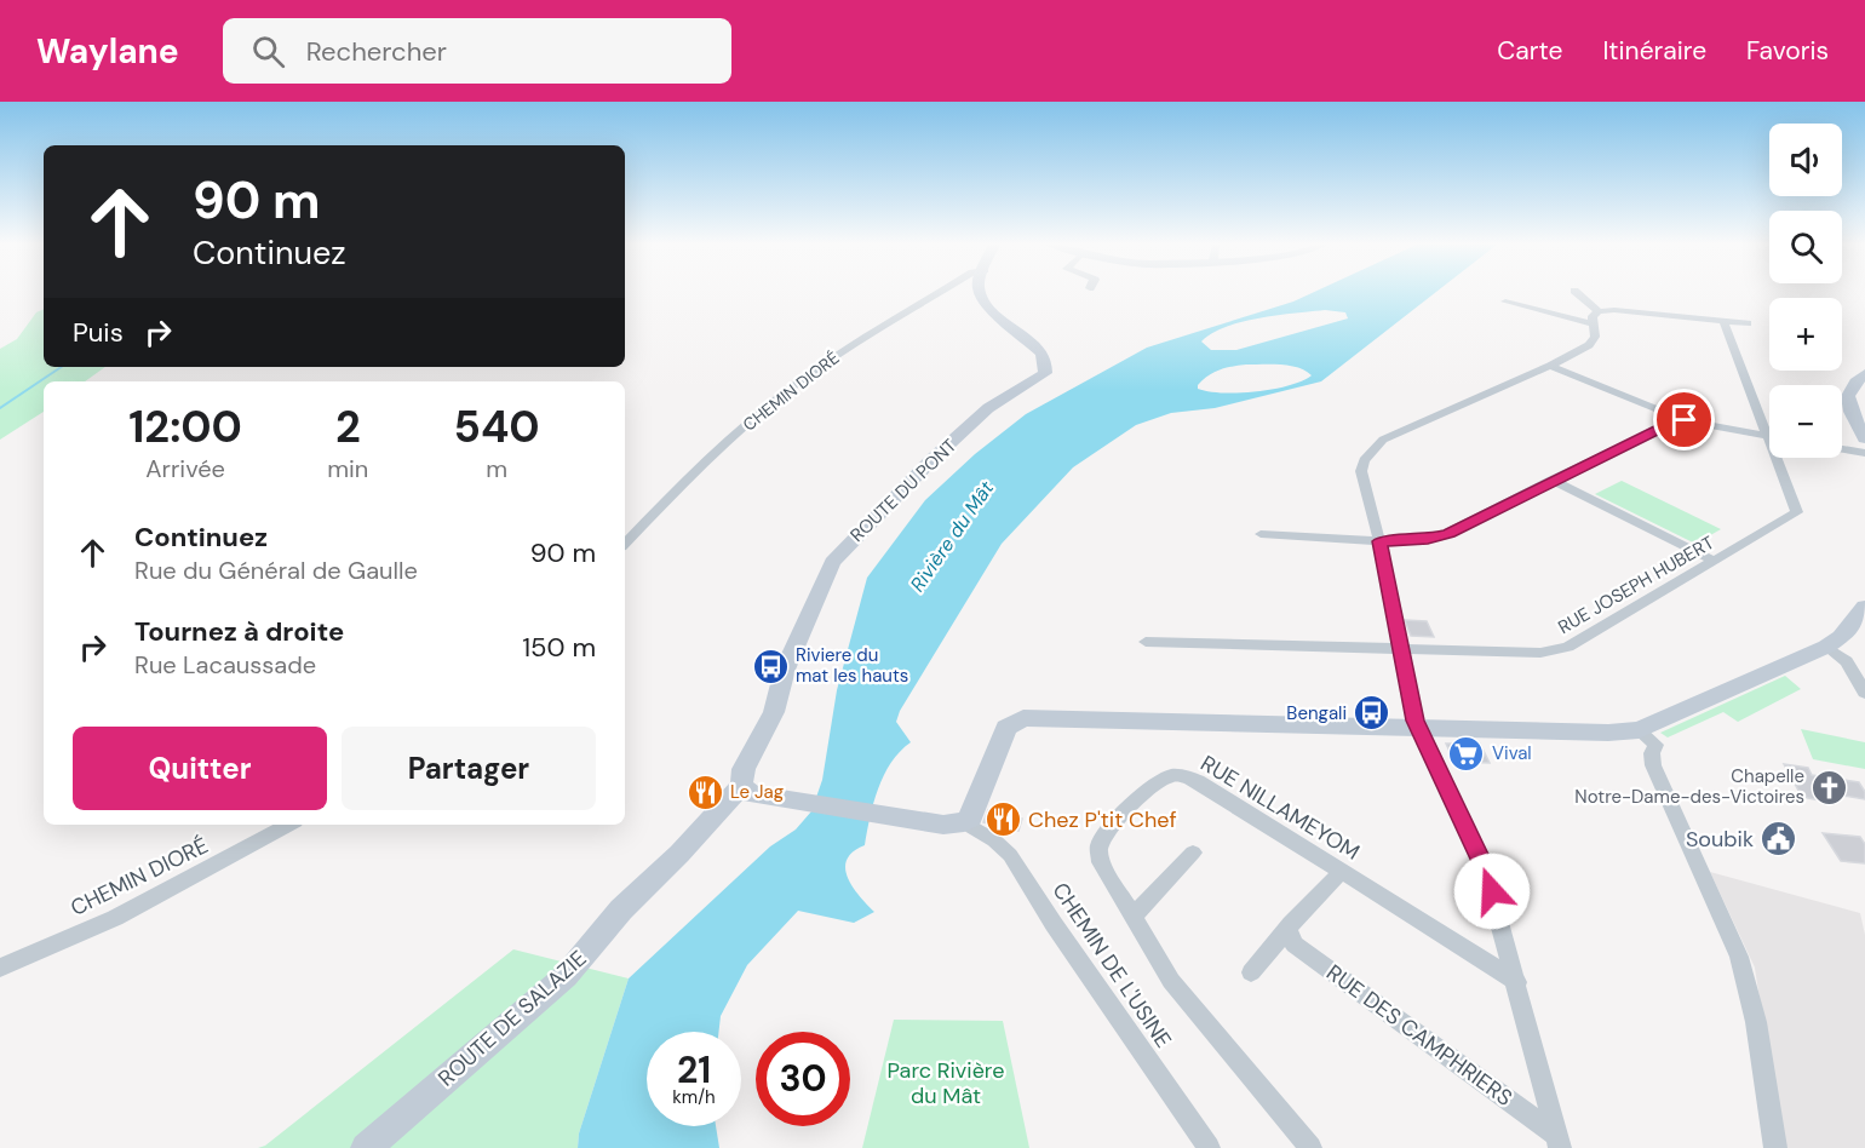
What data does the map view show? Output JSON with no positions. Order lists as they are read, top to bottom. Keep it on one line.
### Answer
{"streets":{"main road":["ROUTE DU PONT","ROUTE DE SALAZIE"],"street":["CHEMIN DIORÉ","RUE JOSEPH HUBERT","RUE NILLAMEYOM","CHEMIN DE L'USINE","RUE DES CAMPHRIERS"]},"crossings":[["ROUTE DU PONT","ROUTE DE SALAZIE"]],"water":["Rivière du Mât"],"parks":["Parc Rivière du Mât"],"places":{"bus stop":["Riviere du mat les hauts","Bengali"],"supermarket":["Vival"],"church":["Chapelle Notre-Dame-des-Victoires"],"restaurant":["Le Jag","Chez P'tit Chef"],"public building":["Soubik"]},"page":{"header":"Waylane","search":"Rechercher","nav":["Carte","Itinéraire","Favoris"],"map_buttons":["+","−"],"turn":["90 m","Continuez"],"then":"Puis","eta":["12:00","Arrivée","2","min","540","m"],"list":[{"name":"Continuez","note":"Rue du Général de Gaulle","value":"90 m"},{"name":"Tournez à droite","note":"Rue Lacaussade","value":"150 m"}],"buttons":["Quitter","Partager"],"speed":"21 km/h","limit":"30"}}
